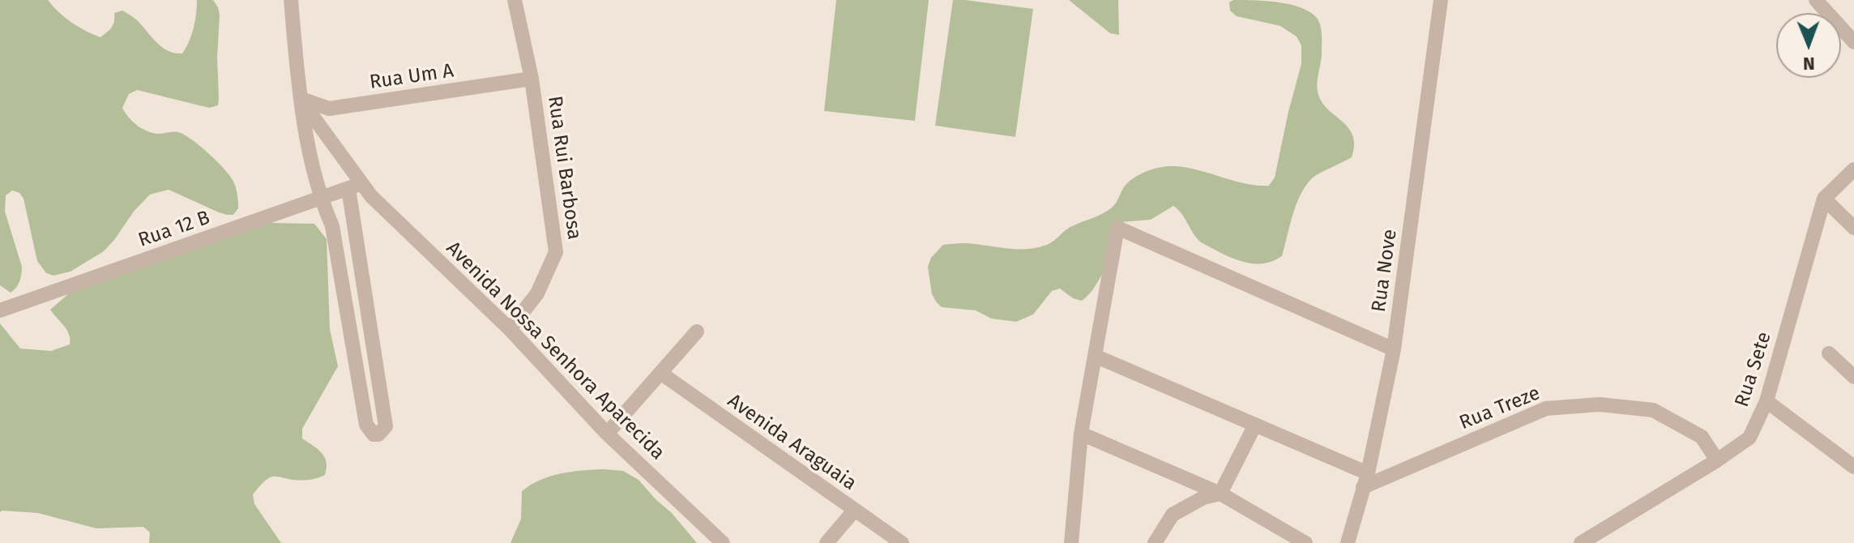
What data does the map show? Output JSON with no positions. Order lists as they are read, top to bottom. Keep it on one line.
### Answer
{"streets":{"street":["Rua Um A","Rua Rui Barbosa","Rua 12 B","Rua Nove","Avenida Nossa Senhora Aparecida","Rua Sete","Rua Treze","Avenida Araguaia"]},"crossings":[["Rua Um A","Rua Rui Barbosa"],["Rua Um A","Avenida Nossa Senhora Aparecida"],["Rua Rui Barbosa","Avenida Nossa Senhora Aparecida"],["Rua 12 B","Avenida Nossa Senhora Aparecida"],["Rua Nove","Rua Treze"],["Rua Sete","Rua Treze"]],"north":"bottom"}
